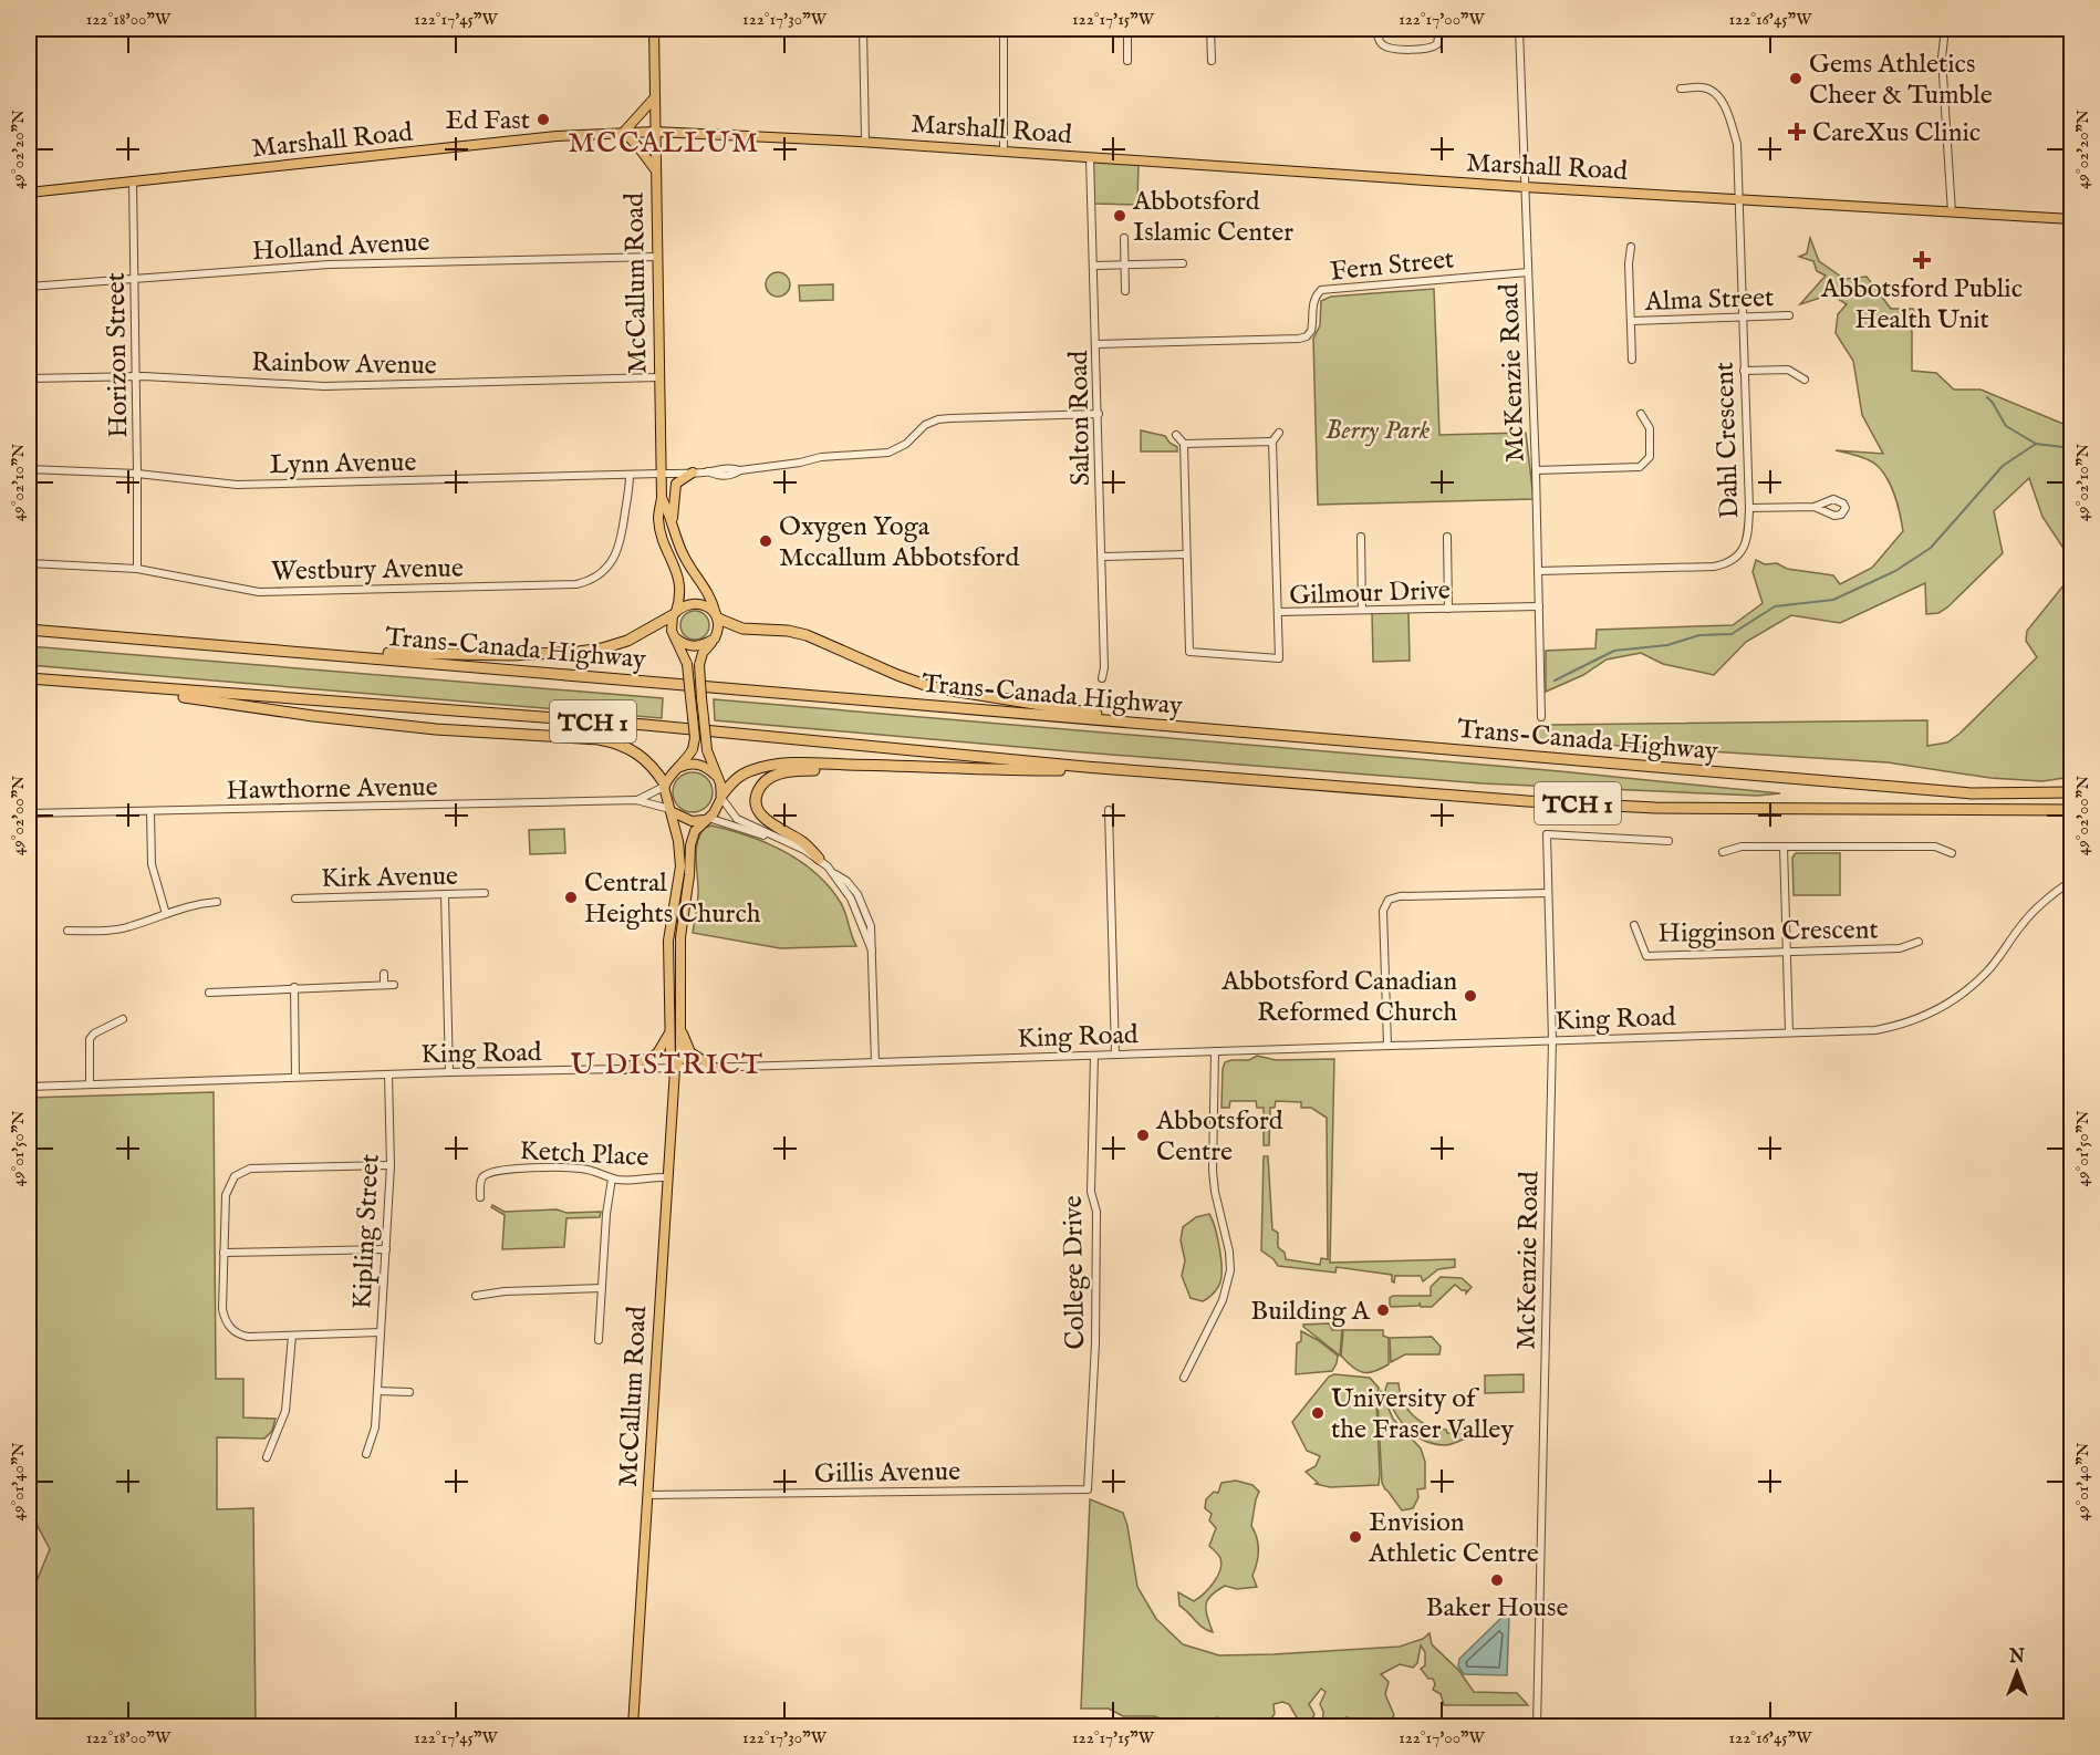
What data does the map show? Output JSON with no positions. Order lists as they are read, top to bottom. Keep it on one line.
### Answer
{"streets":{"highway":["Trans-Canada Highway","TCH 1"],"main road":["Marshall Road","McCallum Road"],"street":["Holland Avenue","Fern Street","Alma Street","Horizon Street","Rainbow Avenue","McKenzie Road","Salton Road","Dahl Crescent","Lynn Avenue","Westbury Avenue","Gilmour Drive","Hawthorne Avenue","Kirk Avenue","Higginson Crescent","King Road","Ketch Place","Kipling Street","College Drive","Gillis Avenue"]},"crossings":[["Marshall Road","McCallum Road"],["Marshall Road","Horizon Street"],["Marshall Road","McKenzie Road"],["Marshall Road","Salton Road"],["Marshall Road","Dahl Crescent"],["Holland Avenue","McCallum Road"],["Holland Avenue","Horizon Street"],["Fern Street","McKenzie Road"],["Fern Street","Salton Road"],["McCallum Road","Rainbow Avenue"],["McCallum Road","Lynn Avenue"],["McCallum Road","Hawthorne Avenue"],["McCallum Road","King Road"],["McCallum Road","Ketch Place"],["McCallum Road","Gillis Avenue"],["Alma Street","Dahl Crescent"],["Horizon Street","Rainbow Avenue"],["Horizon Street","Lynn Avenue"],["Horizon Street","Westbury Avenue"],["McKenzie Road","Dahl Crescent"],["McKenzie Road","Gilmour Drive"],["McKenzie Road","King Road"],["Salton Road","Lynn Avenue"],["Lynn Avenue","Westbury Avenue"],["King Road","Kipling Street"],["King Road","College Drive"],["College Drive","Gillis Avenue"]],"districts":["MCCALLUM","U DISTRICT"],"parks":["Berry Park"],"places":{"other":["Gems Athletics Cheer & Tumble","Ed Fast","Abbotsford Islamic Center","Oxygen Yoga Mccallum Abbotsford","Central Heights Church","Abbotsford Canadian Reformed Church","Abbotsford Centre","Building A","University of the Fraser Valley","Envision Athletic Centre","Baker House"],"health":["CareXus Clinic","Abbotsford Public Health Unit"]},"north":"top","coordinates":["122°18'00\"W","122°17'45\"W","122°17'30\"W","122°17'15\"W","122°17'00\"W","122°16'45\"W","49°02'20\"N","49°02'10\"N","49°02'00\"N","49°01'50\"N","49°01'40\"N"]}
